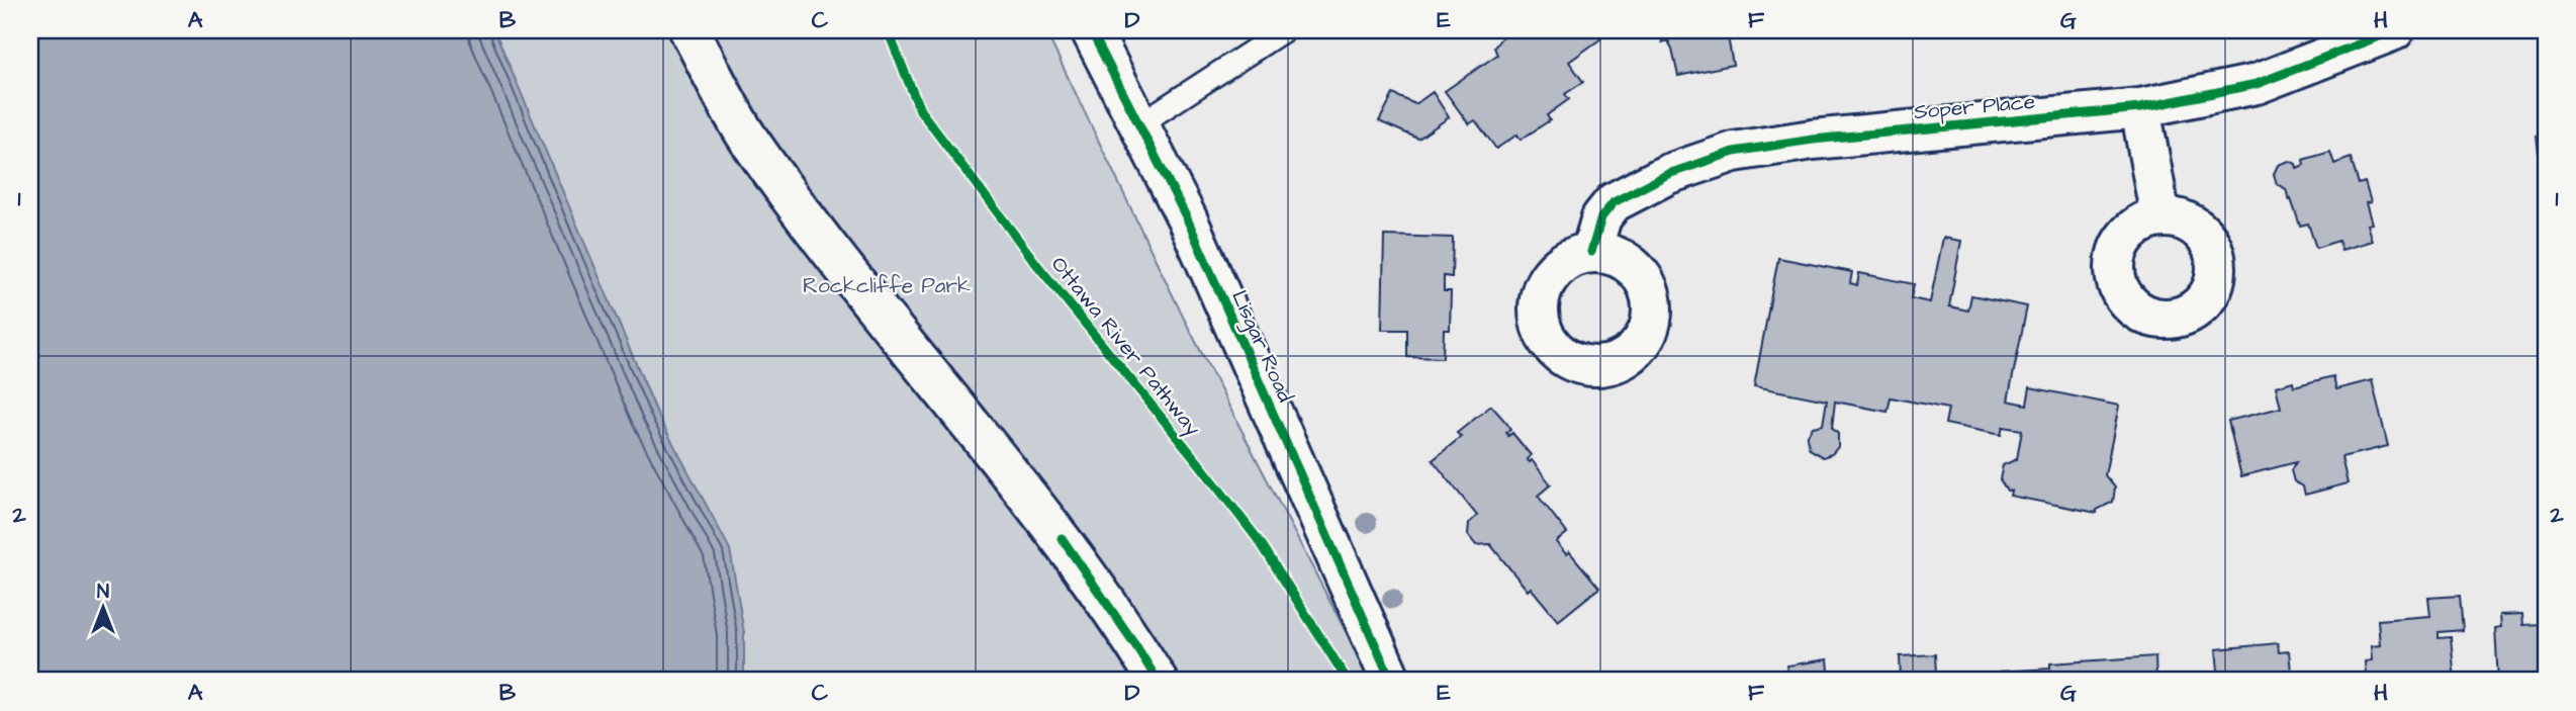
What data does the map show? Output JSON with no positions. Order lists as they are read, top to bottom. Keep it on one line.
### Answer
{"streets":{"street":["Soper Place","Lisgar Road"],"cycle path":["Ottawa River Pathway"]},"parks":["Rockcliffe Park"],"north":"top","grid":{"columns":["A","B","C","D","E","F","G","H"],"rows":["1","2"]}}
